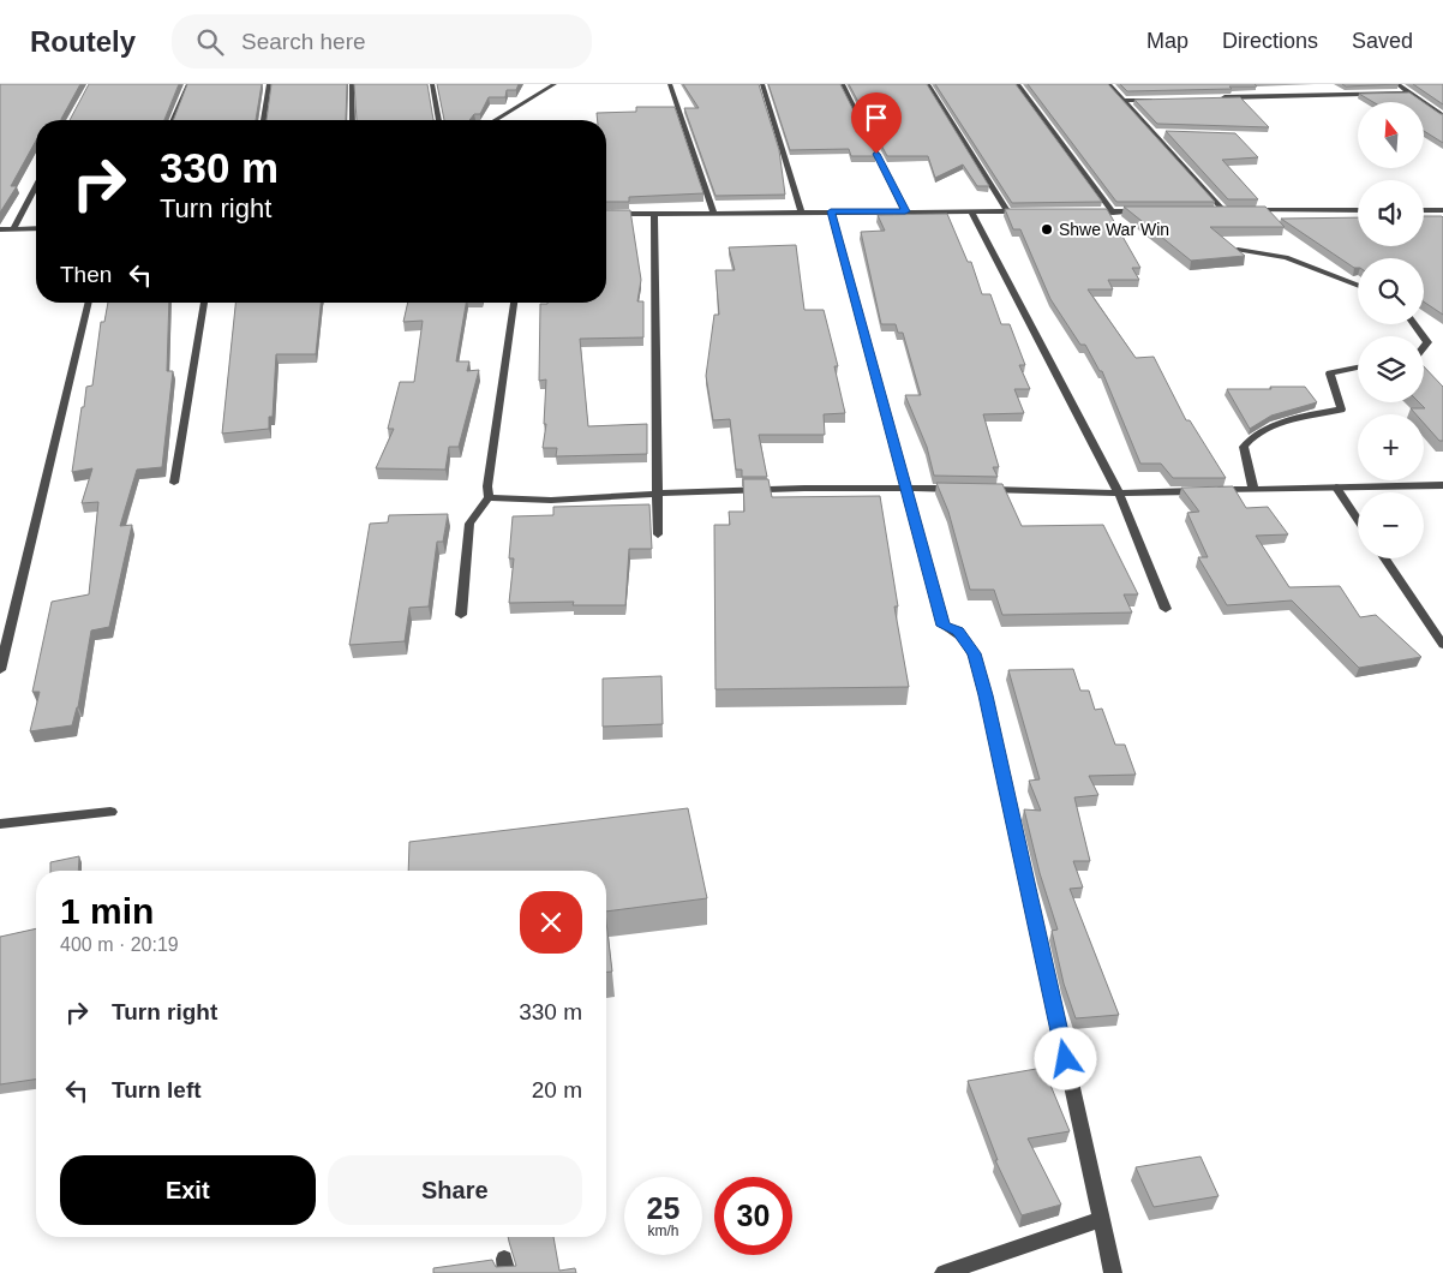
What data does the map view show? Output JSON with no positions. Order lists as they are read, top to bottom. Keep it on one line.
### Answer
{"places":["Shwe War Win"],"north":"top","page":{"header":"Routely","search":"Search here","nav":["Map","Directions","Saved"],"map_buttons":["+","−"],"turn":["330 m","Turn right"],"then":"Then","heading":["1 min","400 m · 20:19"],"list":[{"name":"Turn right","value":"330 m"},{"name":"Turn left","value":"20 m"}],"buttons":["Exit","Share"],"speed":"25 km/h","limit":"30"}}
